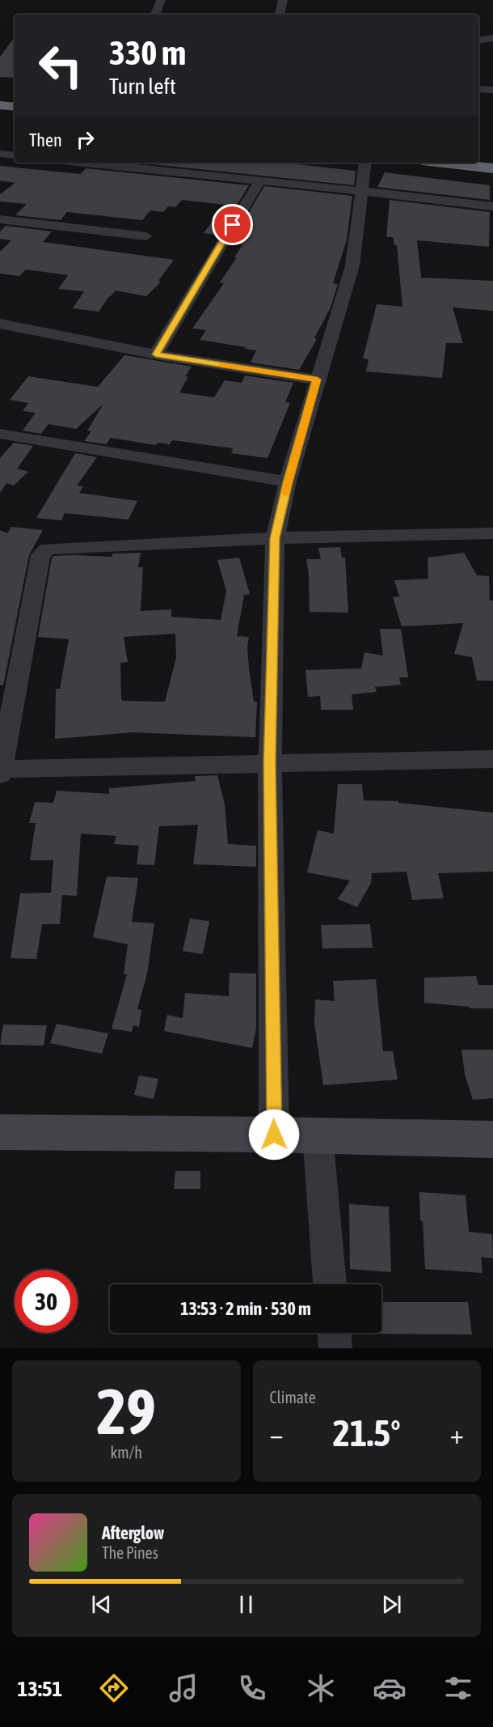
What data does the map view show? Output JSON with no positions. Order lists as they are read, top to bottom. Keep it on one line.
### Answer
{"page":{"turn":["330 m","Turn left"],"then":"Then","limit":"30","trip":"13:53 · 2 min · 530 m","tile":[["29","km/h"],"Climate"],"heat":["−","21.5°","+"],"song":["Afterglow","The Pines"],"tabs":"13:51"}}
